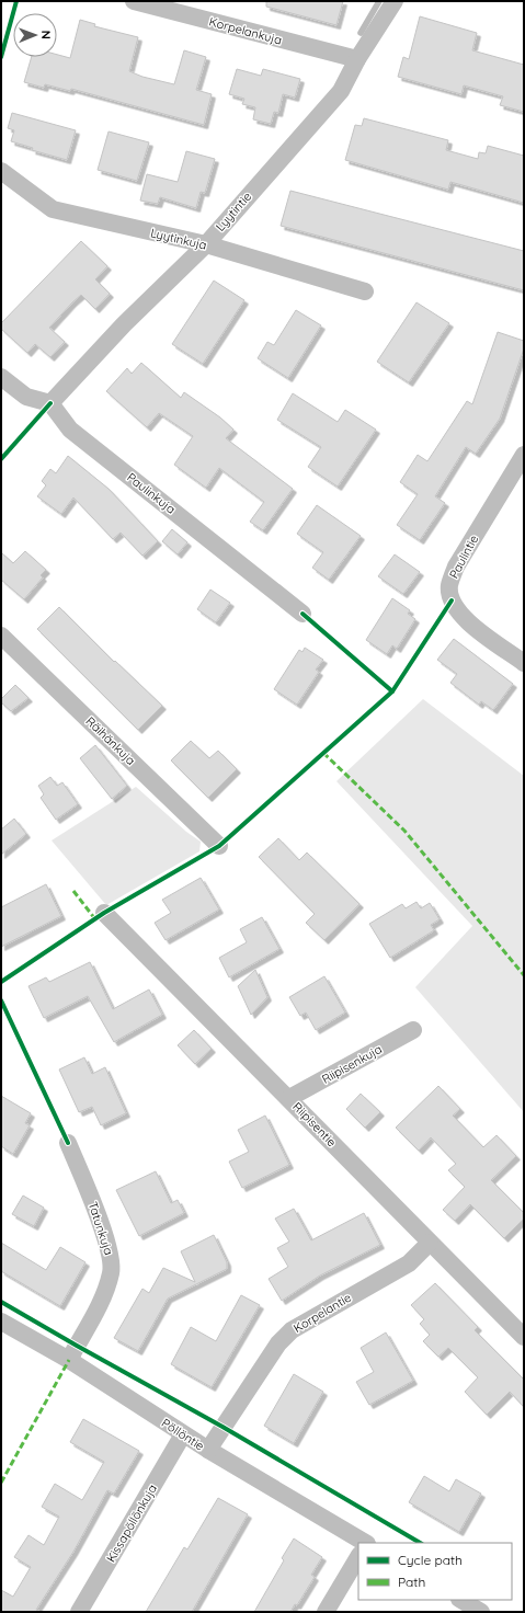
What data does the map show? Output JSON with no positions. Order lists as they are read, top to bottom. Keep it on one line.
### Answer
{"streets":{"street":["Korpelankuja","Lyytintie","Lyytinkuja","Paulinkuja","Paulintie","Räihänkuja","Riipisenkuja","Riipisentie","Tatunkuja","Korpelantie","Pöllöntie","Kissapöllönkuja"]},"crossings":[["Korpelankuja","Lyytintie"],["Lyytintie","Lyytinkuja"],["Lyytintie","Paulinkuja"],["Riipisenkuja","Riipisentie"],["Riipisentie","Korpelantie"],["Tatunkuja","Pöllöntie"],["Korpelantie","Pöllöntie"],["Pöllöntie","Kissapöllönkuja"]],"legend":["Cycle path","Path"],"north":"right"}
